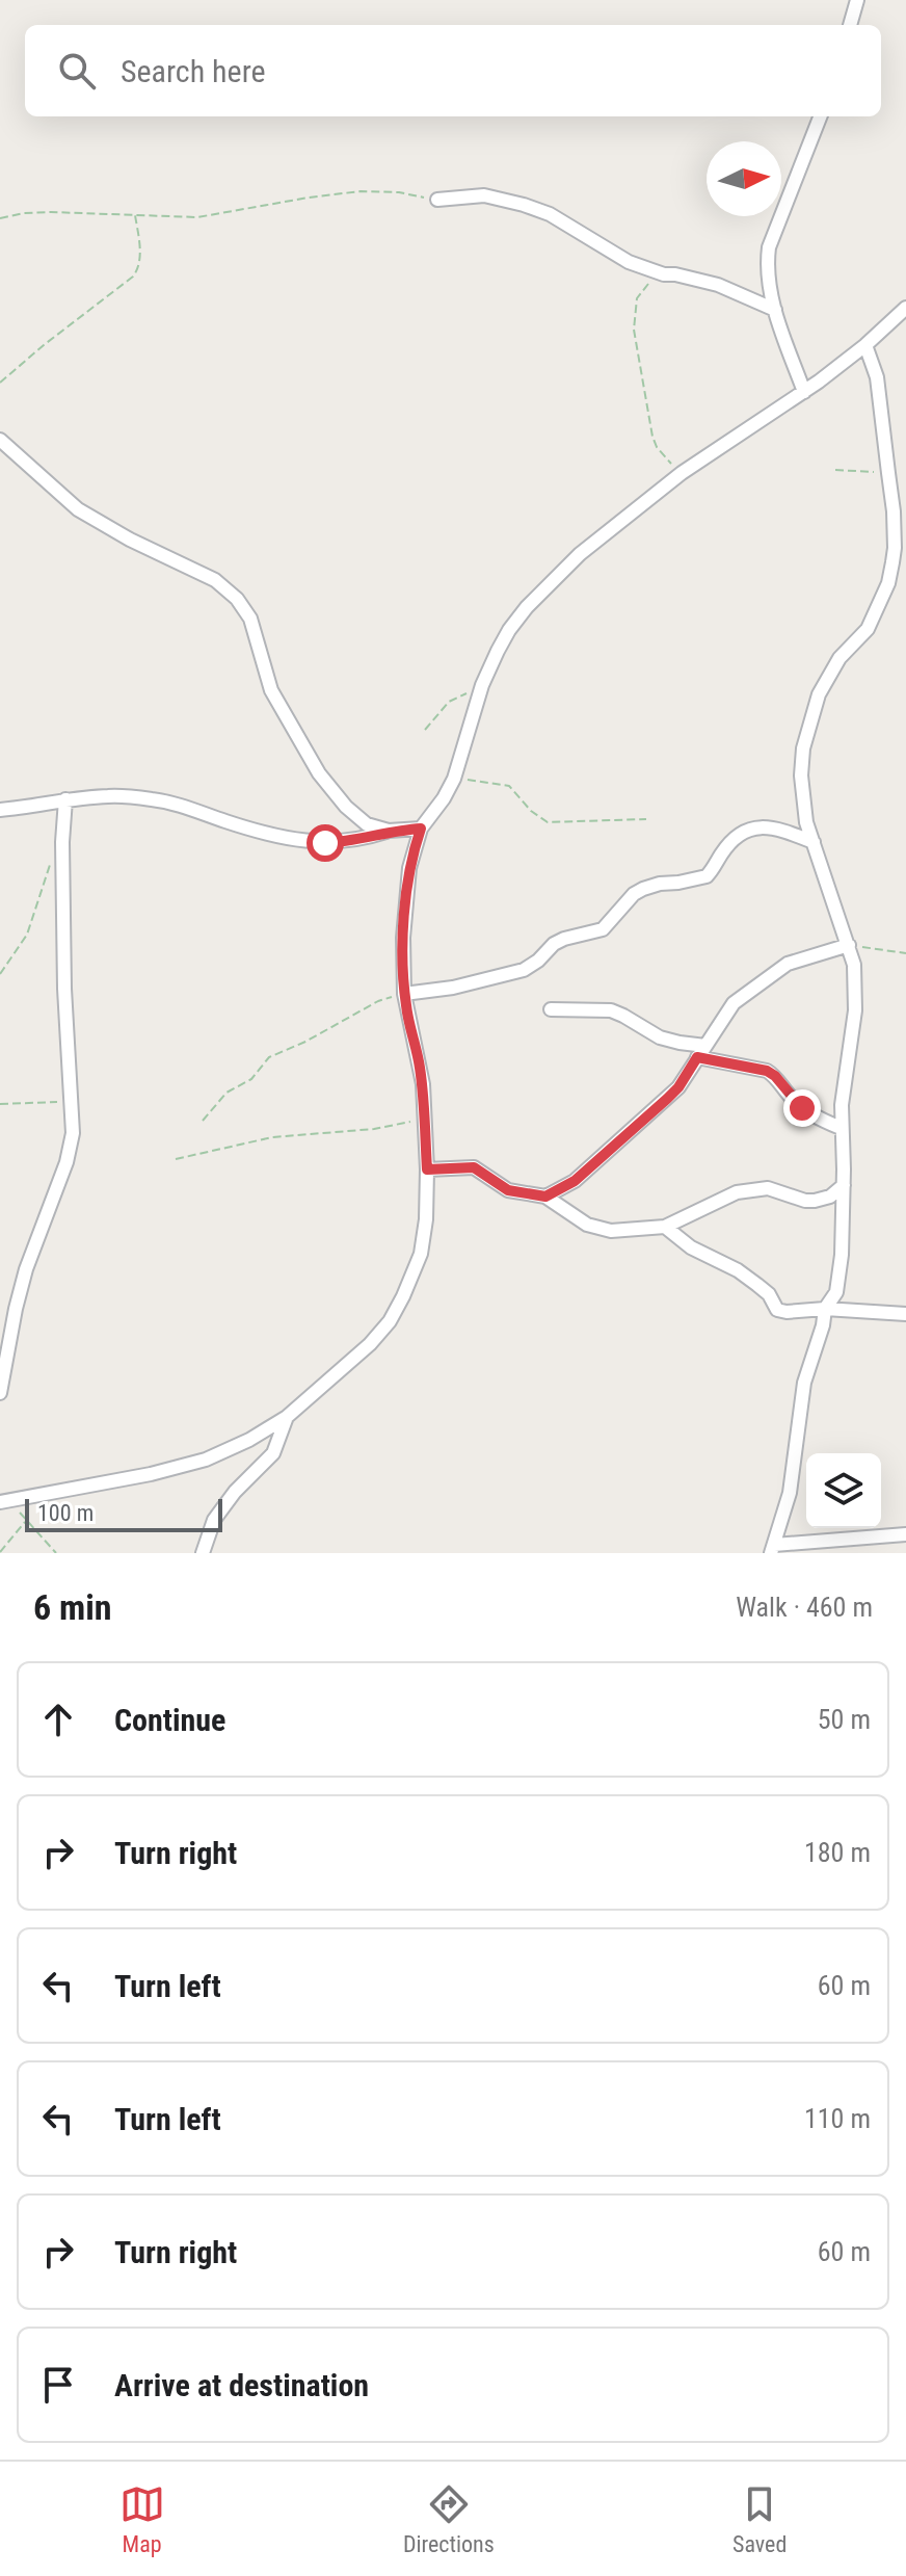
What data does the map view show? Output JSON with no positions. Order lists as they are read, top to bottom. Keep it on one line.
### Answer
{"scale_bar":"100 m","north":"right","page":{"search":"Search here","scale":"100 m","heading":["6 min","Walk · 460 m"],"list":[["Continue","50 m"],["Turn right","180 m"],["Turn left","60 m"],["Turn left","110 m"],["Turn right","60 m"],"Arrive at destination"],"nav":["Map","Directions","Saved"]}}
